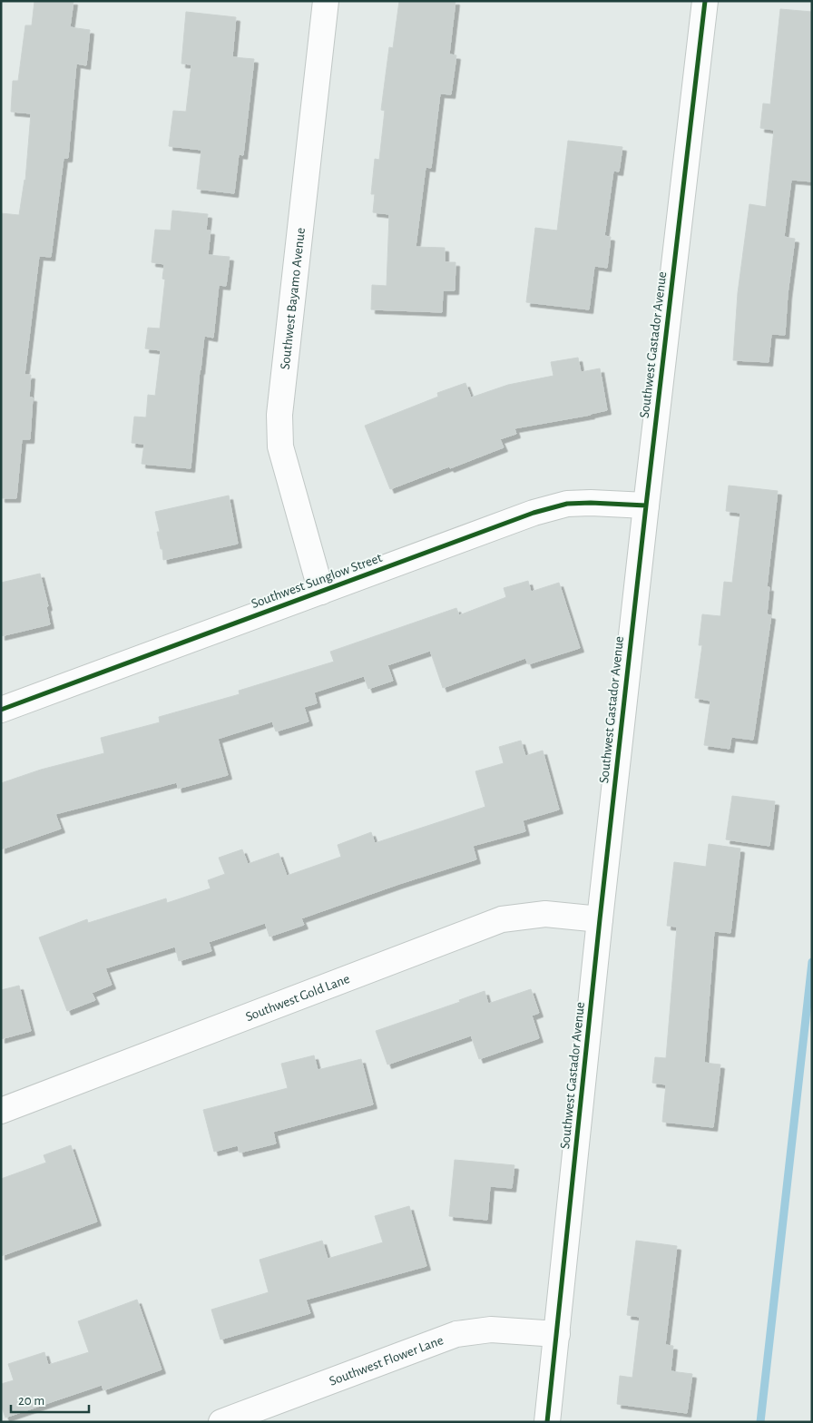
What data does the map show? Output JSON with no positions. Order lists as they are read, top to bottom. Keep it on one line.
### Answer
{"streets":{"street":["Southwest Bayamo Avenue","Southwest Gastador Avenue","Southwest Sunglow Street","Southwest Gold Lane","Southwest Flower Lane"]},"crossings":[["Southwest Bayamo Avenue","Southwest Sunglow Street"],["Southwest Gastador Avenue","Southwest Sunglow Street"],["Southwest Gastador Avenue","Southwest Gold Lane"],["Southwest Gastador Avenue","Southwest Flower Lane"]],"scale_bar":"20 m"}
